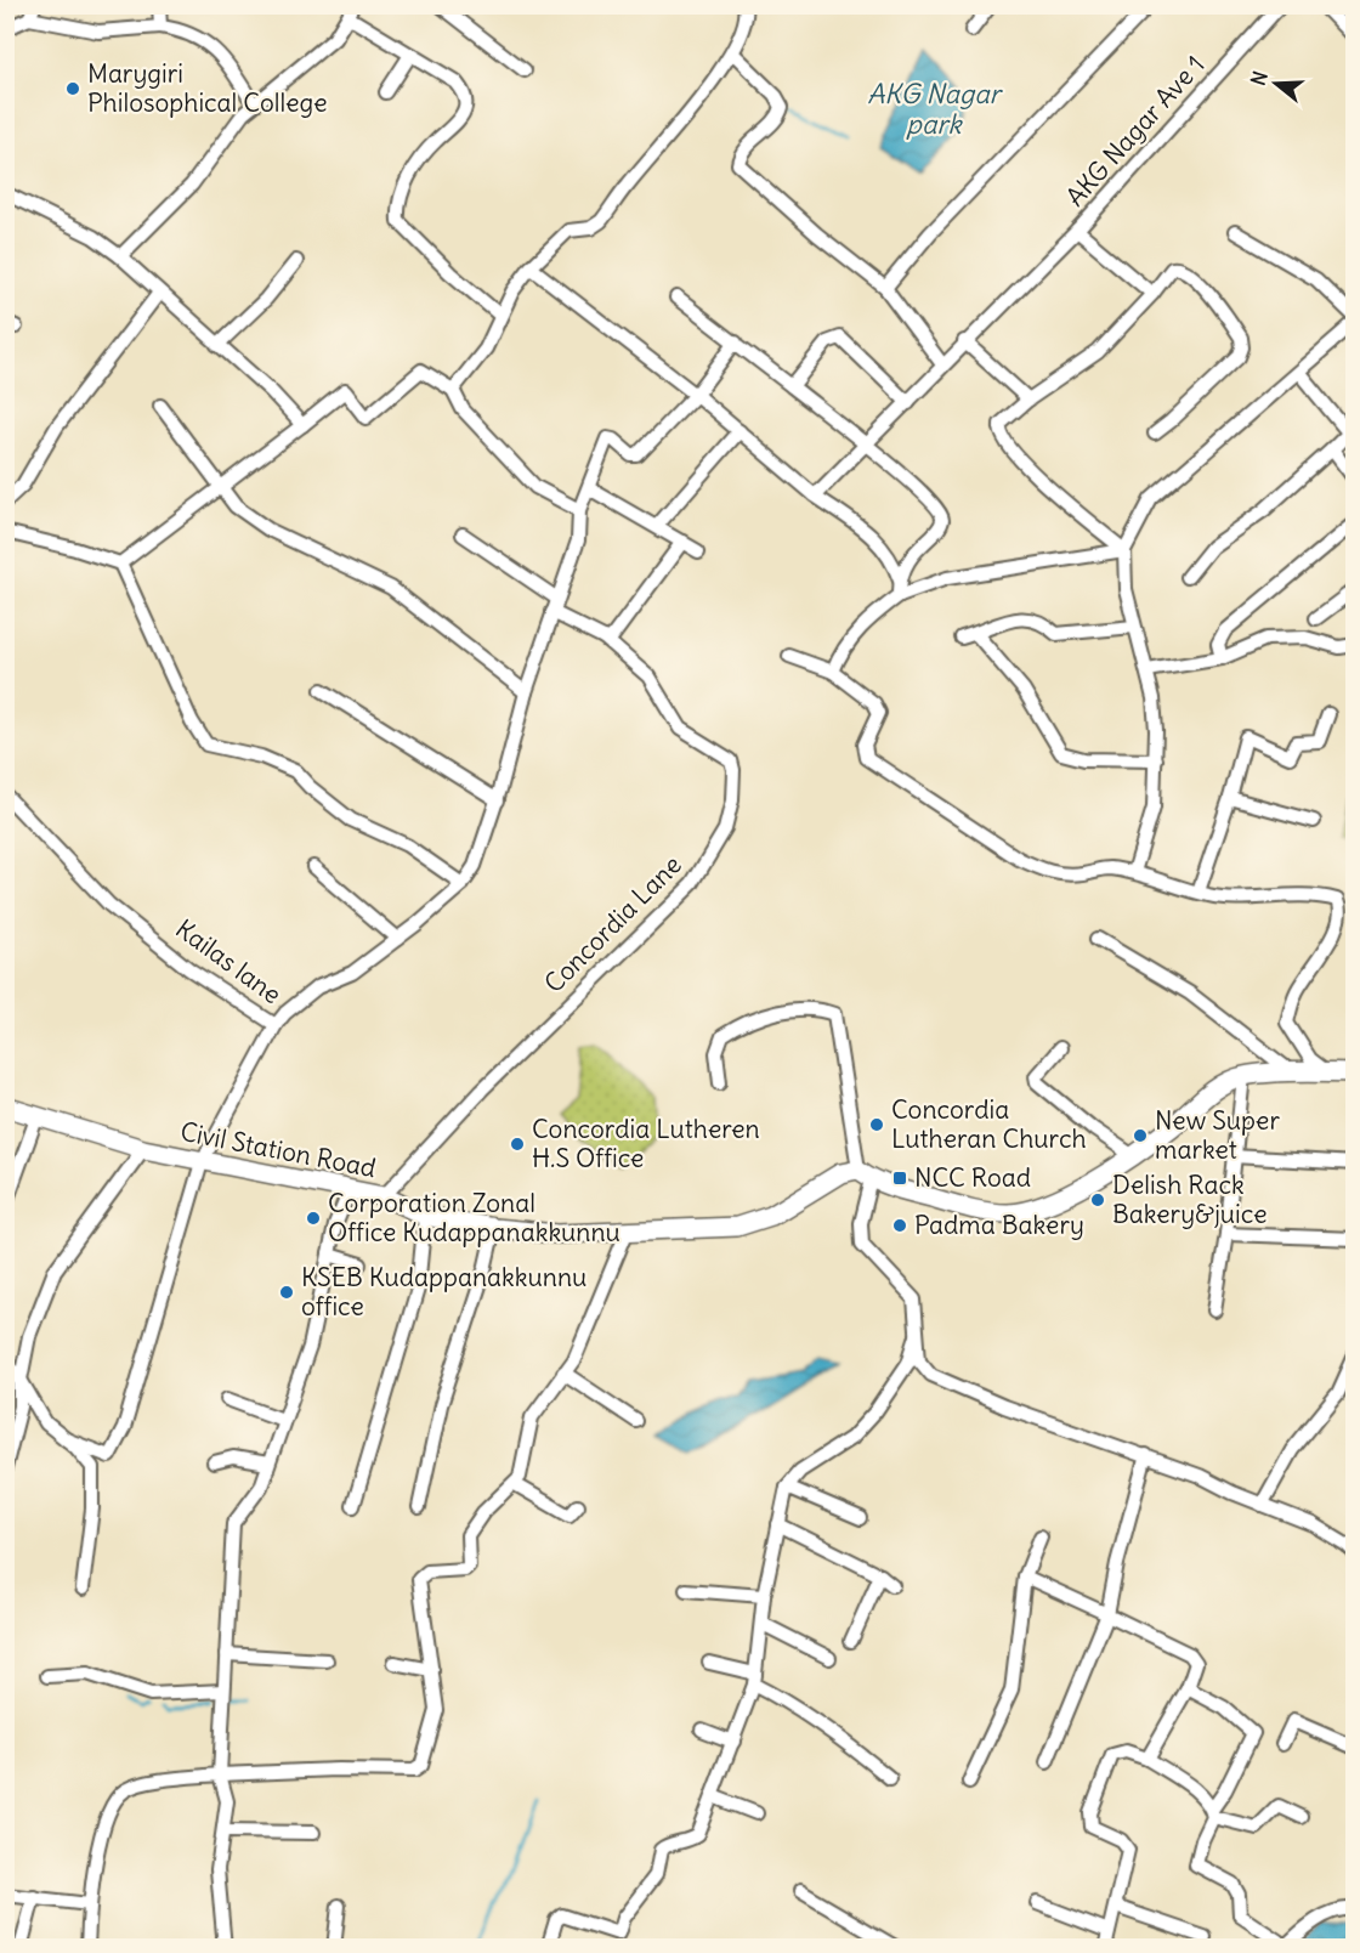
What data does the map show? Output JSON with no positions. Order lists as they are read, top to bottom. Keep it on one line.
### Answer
{"streets":{"main road":["Civil Station Road"],"street":["AKG Nagar Ave 1","Concordia Lane","Kailas lane"]},"crossings":[["Concordia Lane","Civil Station Road"],["Kailas lane","Civil Station Road"]],"water":["AKG Nagar park"],"places":{"other":["Marygiri Philosophical College","Concordia Lutheran Church","New Super market","Concordia Lutheren H.S Office","Delish Rack Bakery&juice","Corporation Zonal Office Kudappanakkunnu","Padma Bakery","KSEB Kudappanakkunnu office"],"transit":["NCC Road"]},"north":"left"}
